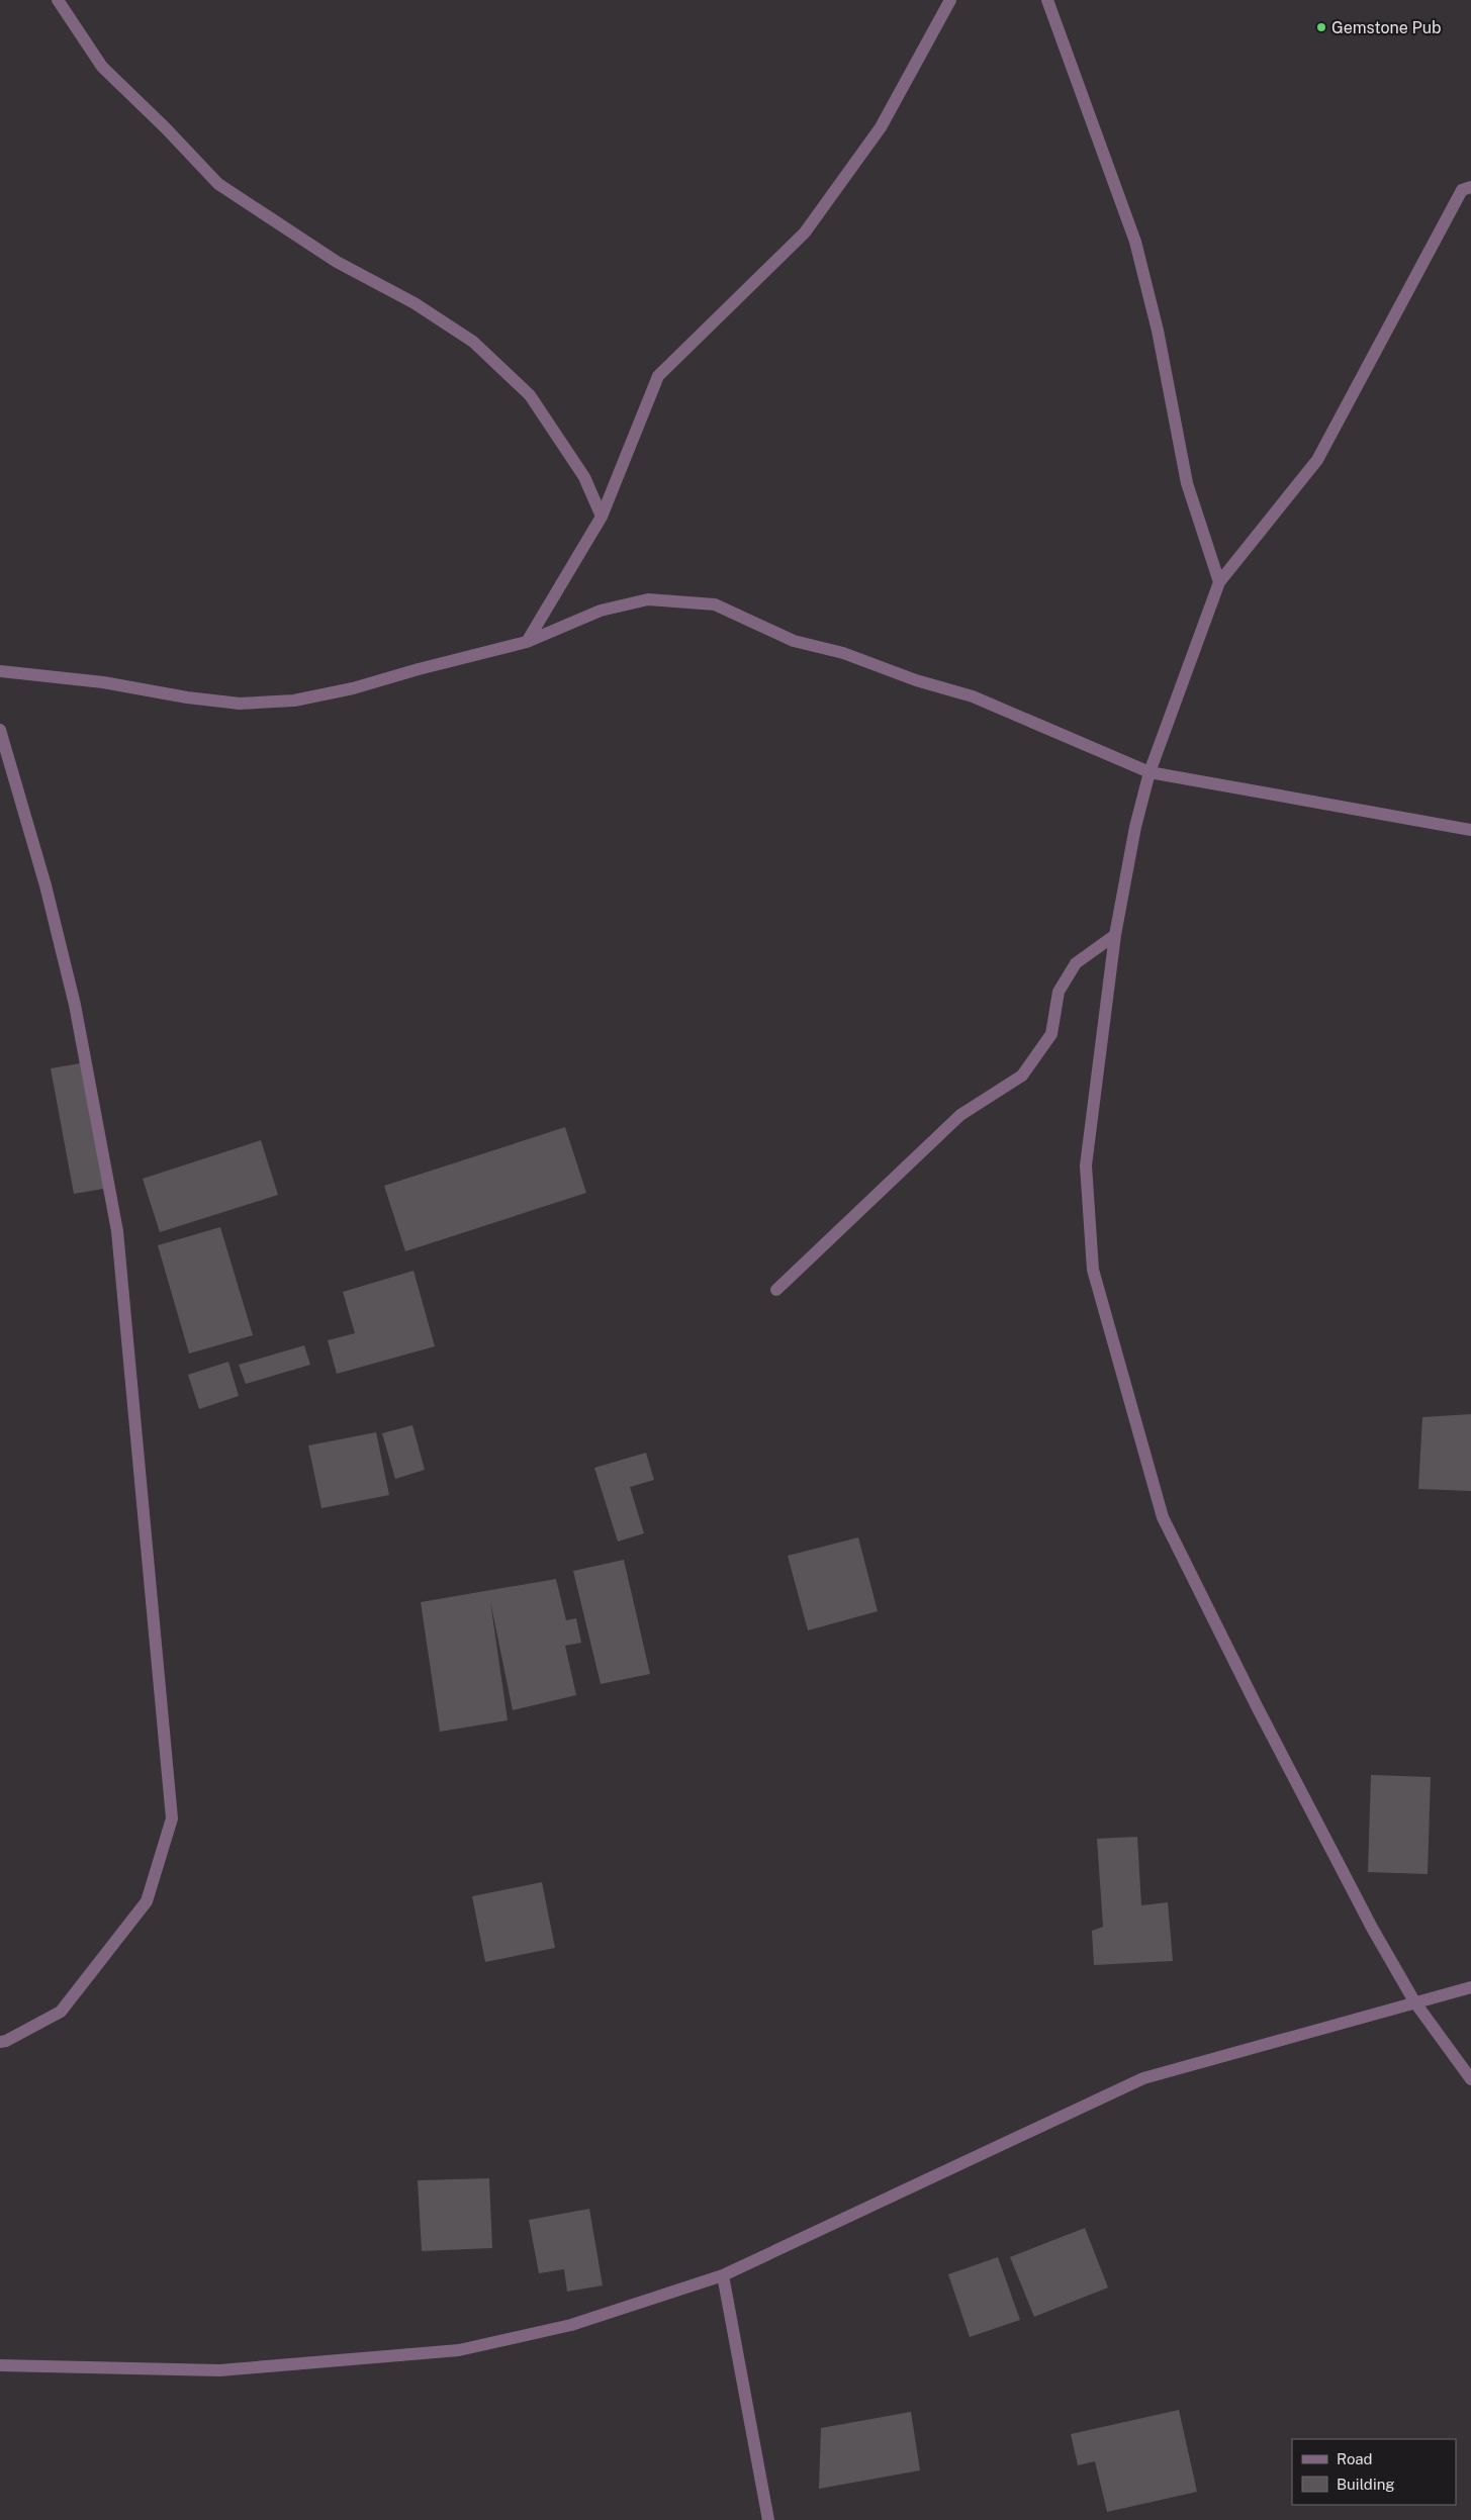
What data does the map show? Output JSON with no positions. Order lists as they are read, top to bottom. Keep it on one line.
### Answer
{"places":["Gemstone Pub"],"legend":["Road","Building"]}
